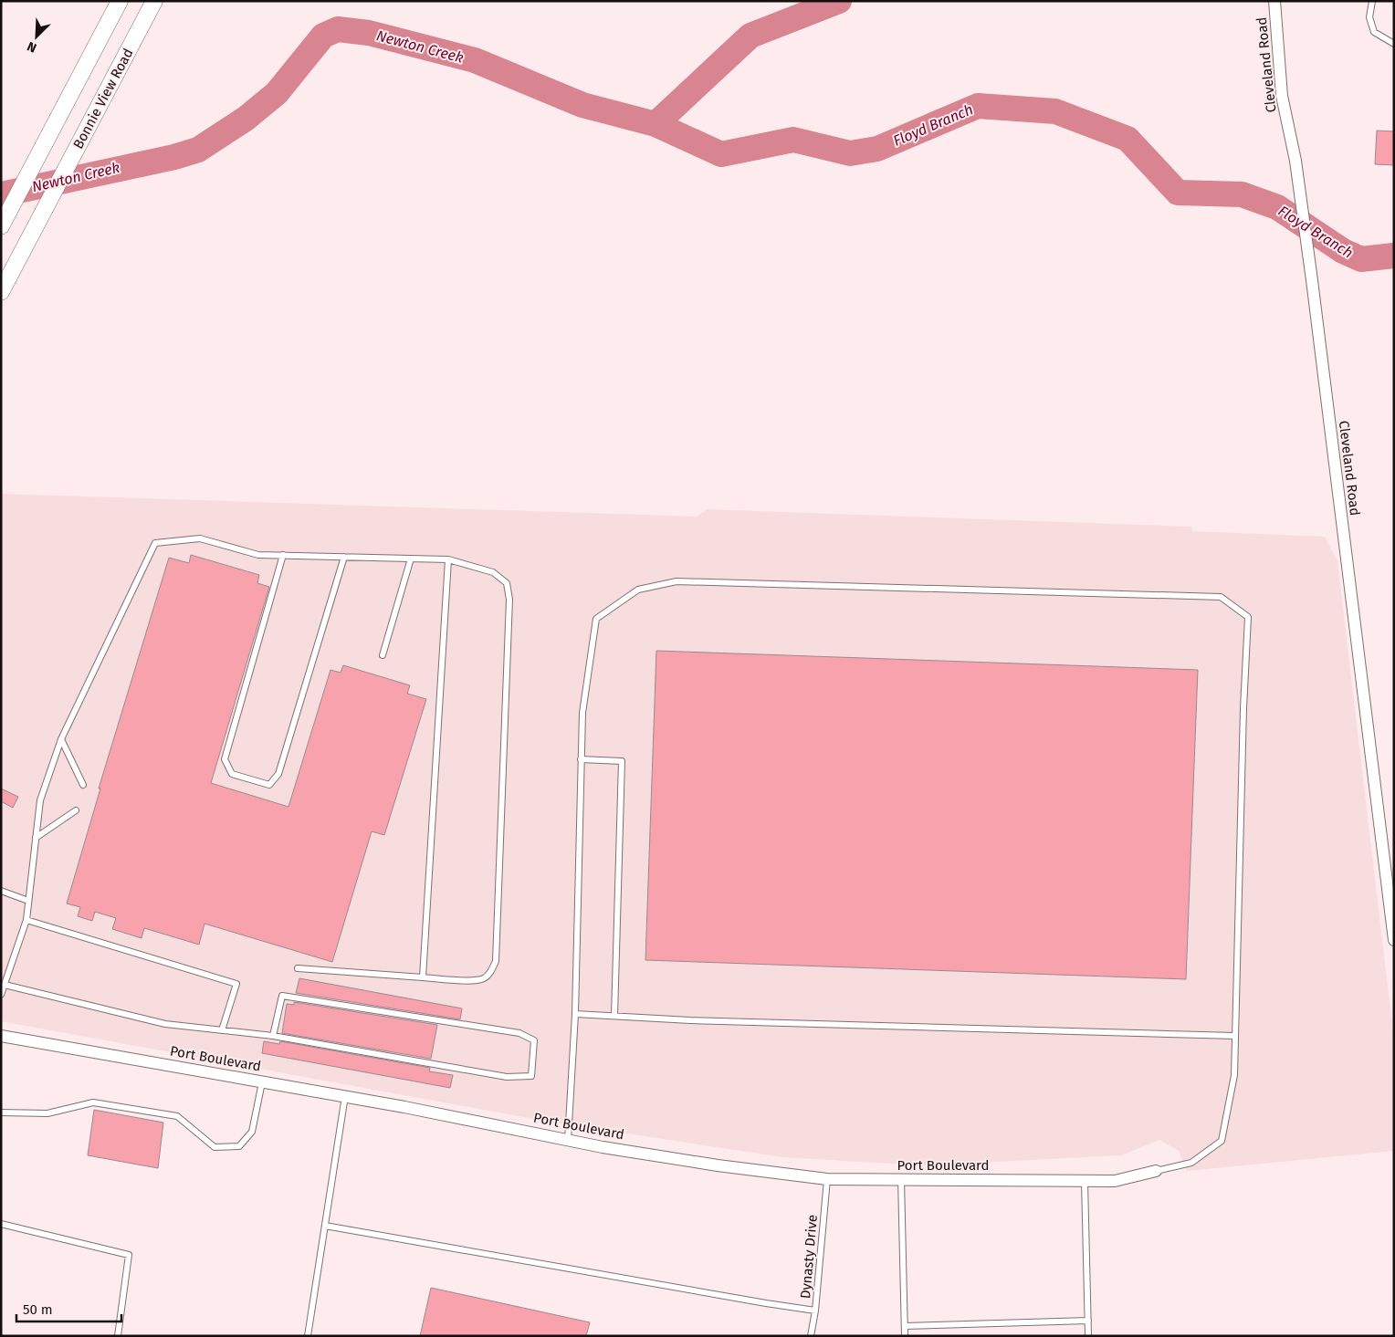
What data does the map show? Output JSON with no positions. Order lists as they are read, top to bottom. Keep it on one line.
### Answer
{"streets":{"main road":["Bonnie View Road"],"street":["Cleveland Road","Port Boulevard"],"lane":["Dynasty Drive"]},"crossings":[["Port Boulevard","Dynasty Drive"]],"water":["Newton Creek","Floyd Branch"],"scale_bar":"50 m","north":"bottom left"}
